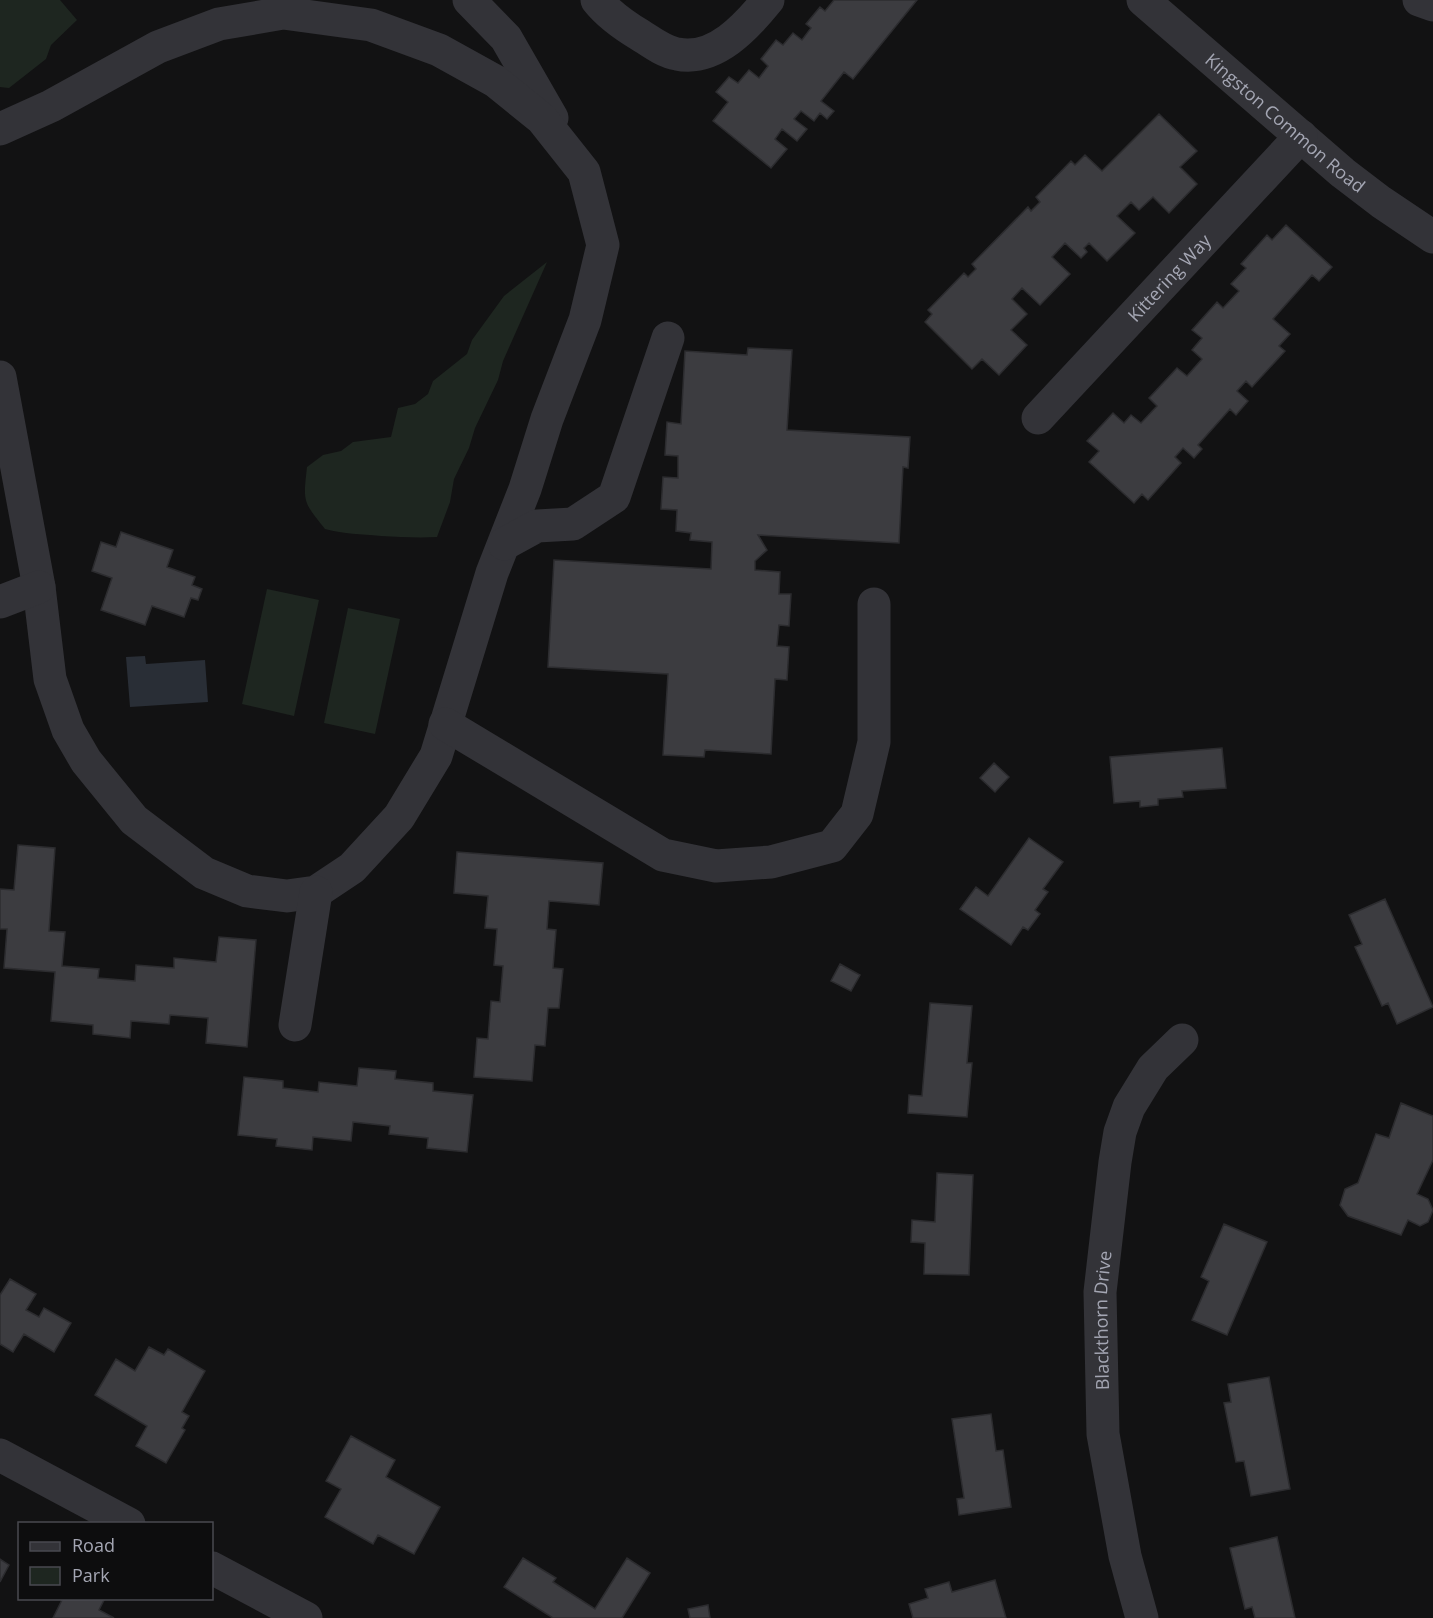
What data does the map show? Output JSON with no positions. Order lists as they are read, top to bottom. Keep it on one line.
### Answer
{"streets":{"street":["Kingston Common Road","Kittering Way","Blackthorn Drive"]},"crossings":[["Kingston Common Road","Kittering Way"]],"legend":["Road","Park"]}
